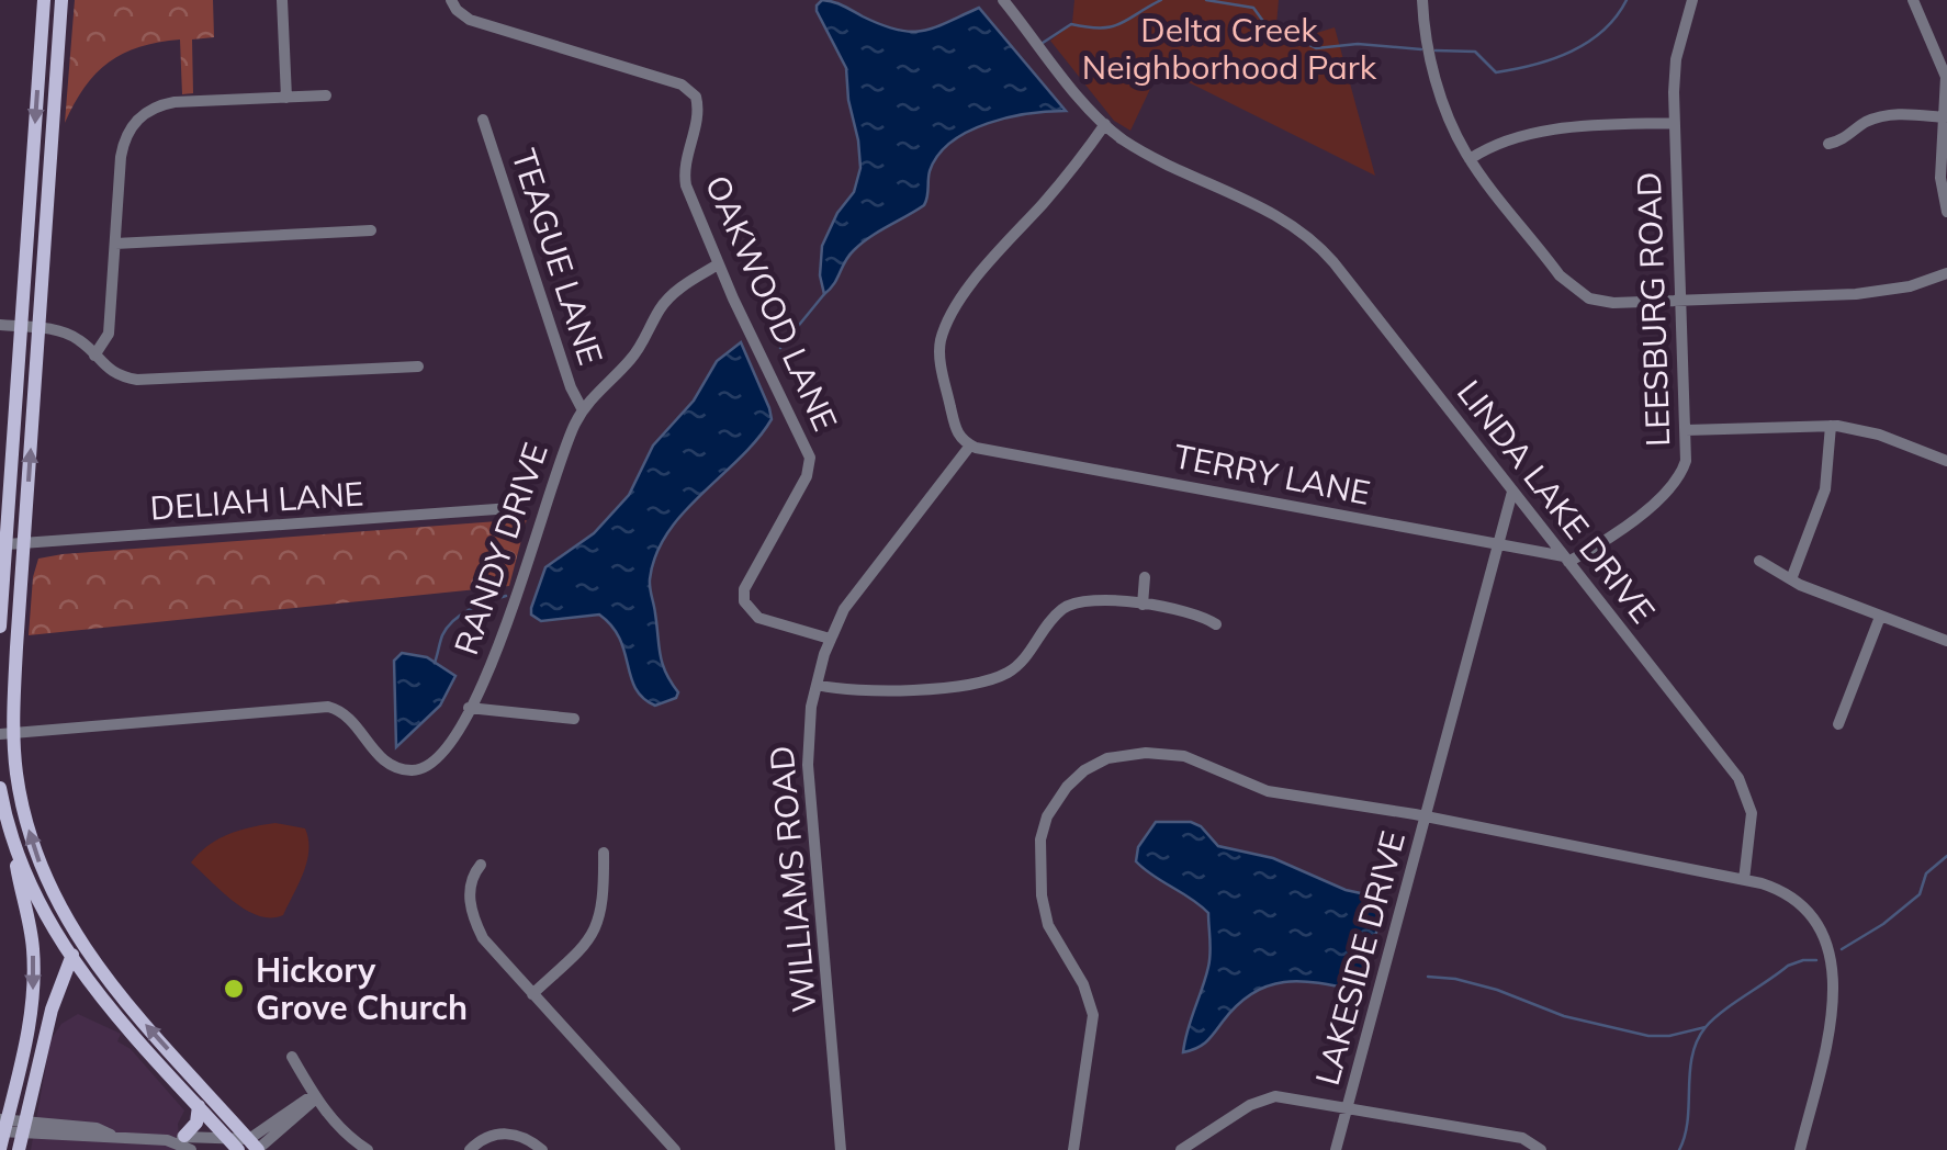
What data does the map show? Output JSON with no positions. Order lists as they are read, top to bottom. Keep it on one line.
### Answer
{"streets":{"street":["TEAGUE LANE","OAKWOOD LANE","LEESBURG ROAD","TERRY LANE","DELIAH LANE","LINDA LAKE DRIVE","RANDY DRIVE","WILLIAMS ROAD","LAKESIDE DRIVE"]},"crossings":[["TEAGUE LANE","RANDY DRIVE"],["OAKWOOD LANE","RANDY DRIVE"],["OAKWOOD LANE","WILLIAMS ROAD"],["LEESBURG ROAD","TERRY LANE"],["LEESBURG ROAD","LINDA LAKE DRIVE"],["TERRY LANE","LINDA LAKE DRIVE"],["TERRY LANE","WILLIAMS ROAD"]],"parks":["Delta Creek Neighborhood Park"],"places":["Hickory Grove Church"]}
